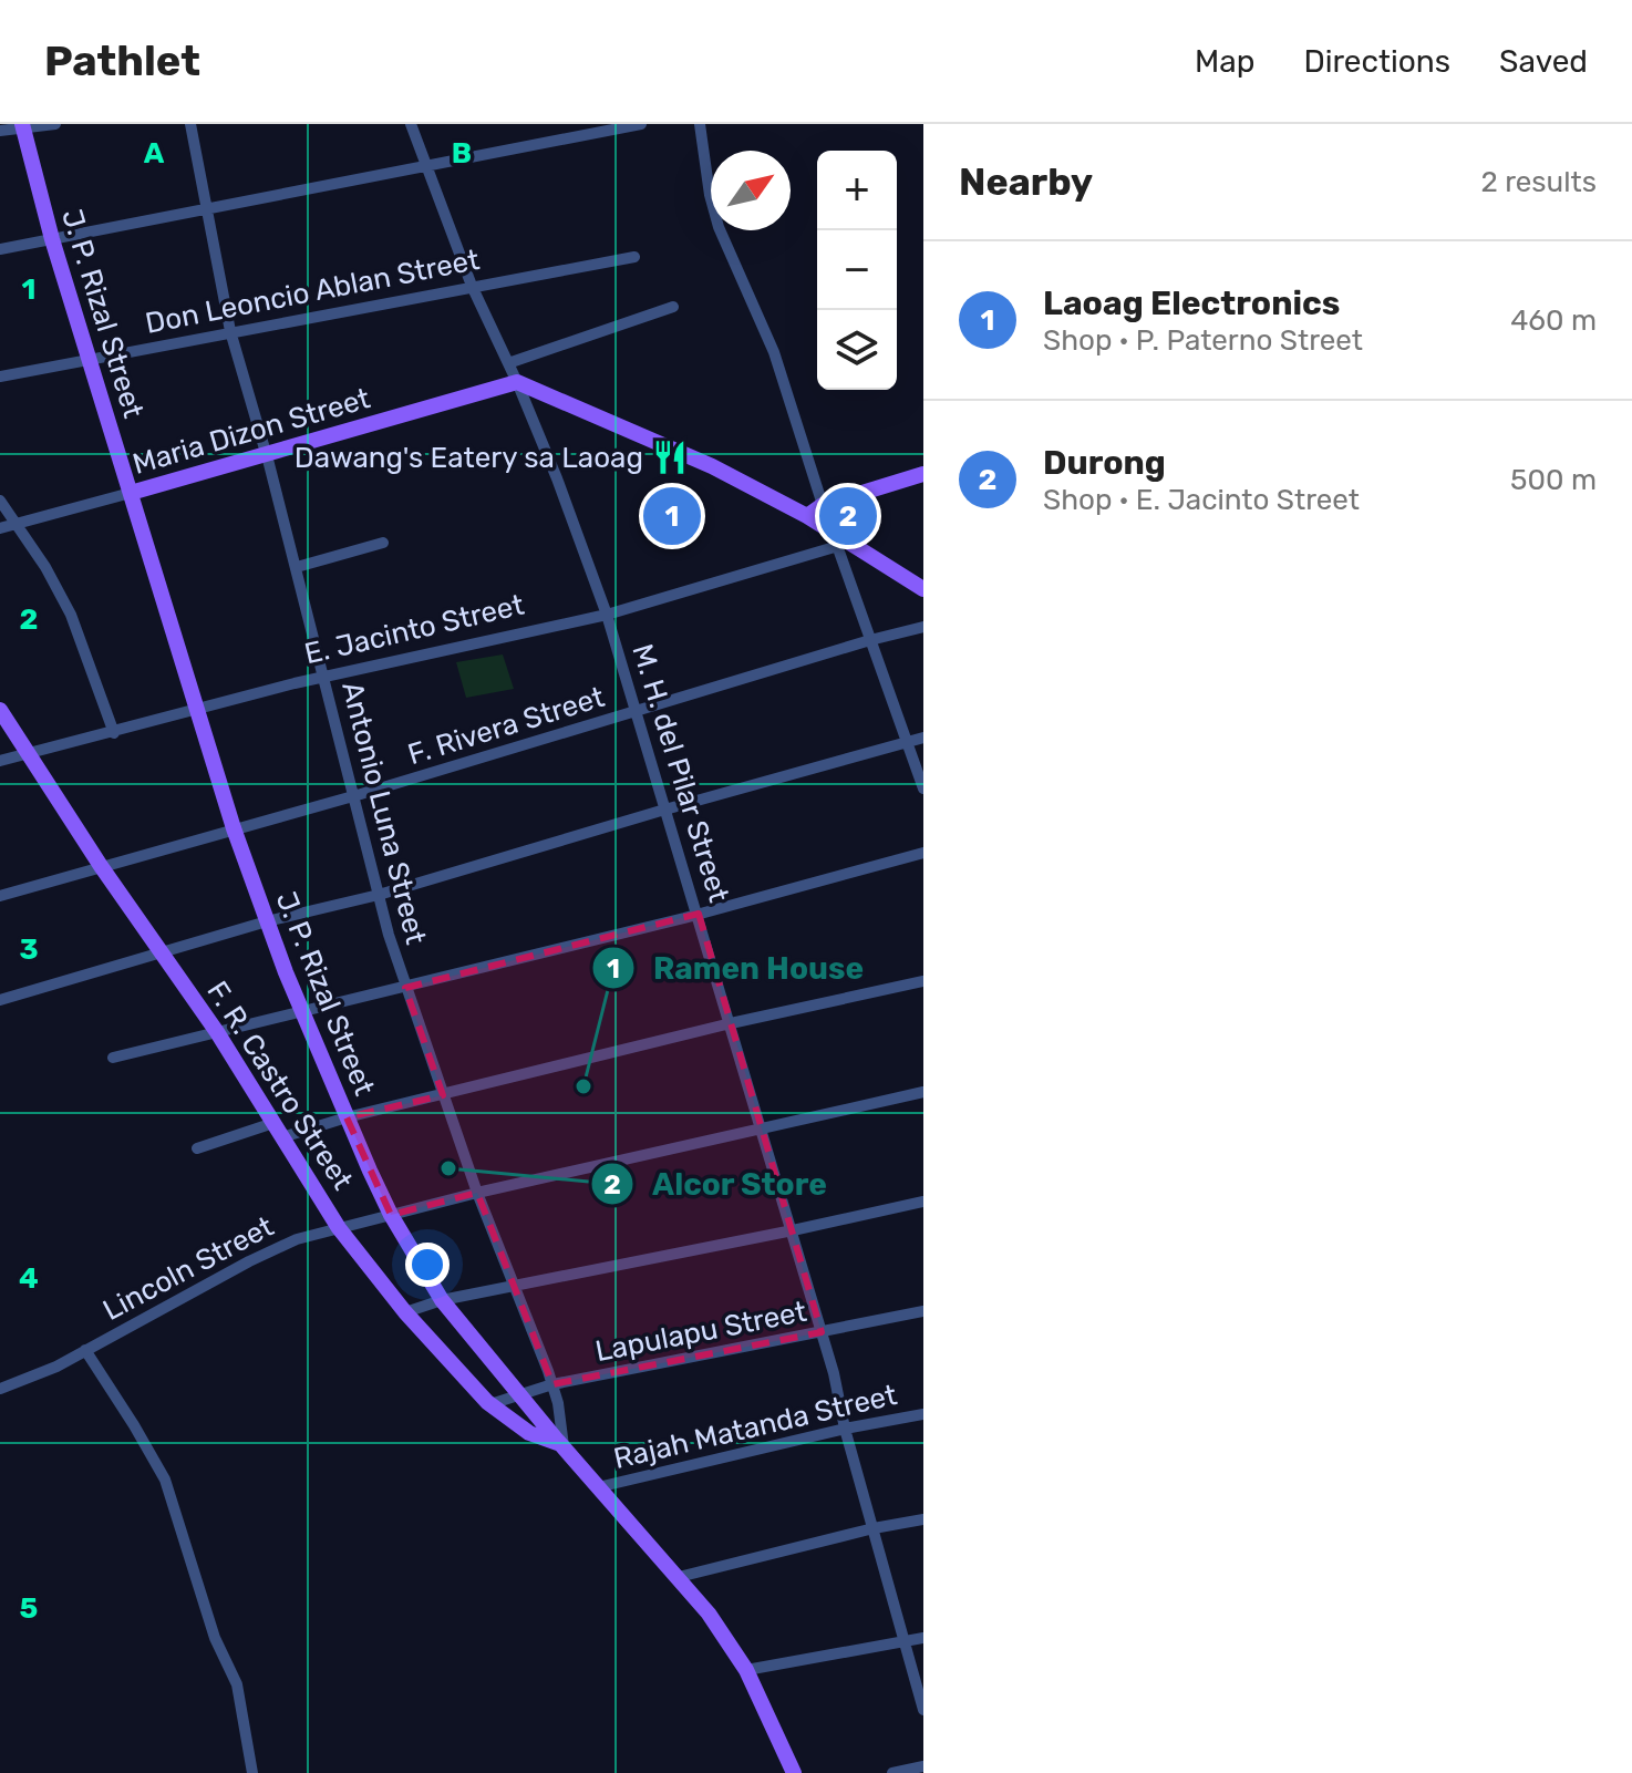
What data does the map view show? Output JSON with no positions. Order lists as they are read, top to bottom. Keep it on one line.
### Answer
{"streets":{"main road":["J. P. Rizal Street","Maria Dizon Street","F. R. Castro Street"],"street":["Don Leoncio Ablan Street","E. Jacinto Street","F. Rivera Street","M. H. del Pilar Street","Antonio Luna Street","Lincoln Street","Lapulapu Street","Rajah Matanda Street"]},"crossings":[["Don Leoncio Ablan Street","J. P. Rizal Street"],["Don Leoncio Ablan Street","M. H. del Pilar Street"],["Don Leoncio Ablan Street","Antonio Luna Street"],["J. P. Rizal Street","Maria Dizon Street"],["J. P. Rizal Street","E. Jacinto Street"],["J. P. Rizal Street","F. Rivera Street"],["J. P. Rizal Street","Antonio Luna Street"],["J. P. Rizal Street","F. R. Castro Street"],["J. P. Rizal Street","Lincoln Street"],["J. P. Rizal Street","Lapulapu Street"],["J. P. Rizal Street","Rajah Matanda Street"],["Maria Dizon Street","M. H. del Pilar Street"],["Maria Dizon Street","Antonio Luna Street"],["E. Jacinto Street","M. H. del Pilar Street"],["E. Jacinto Street","Antonio Luna Street"],["E. Jacinto Street","F. R. Castro Street"],["F. Rivera Street","M. H. del Pilar Street"],["F. Rivera Street","Antonio Luna Street"],["F. Rivera Street","F. R. Castro Street"],["M. H. del Pilar Street","Lincoln Street"],["M. H. del Pilar Street","Lapulapu Street"],["M. H. del Pilar Street","Rajah Matanda Street"],["Antonio Luna Street","F. R. Castro Street"],["Antonio Luna Street","Lincoln Street"],["Antonio Luna Street","Lapulapu Street"],["F. R. Castro Street","Lincoln Street"],["F. R. Castro Street","Lapulapu Street"]],"places":{"restaurant":["Dawang's Eatery sa Laoag"],"other":["Ramen House","Alcor Store"]},"north":"top right","page":{"header":"Pathlet","nav":["Map","Directions","Saved"],"heading":["Nearby","2 results"],"map_buttons":["+","−"],"list":[{"mark":"1","name":"Laoag Electronics","note":"Shop · P. Paterno Street","value":"460 m"},{"mark":"2","name":"Durong","note":"Shop · E. Jacinto Street","value":"500 m"}],"pins":["1","2"]},"grid":{"columns":["A","B"],"rows":["1","2","3","4","5"]}}
